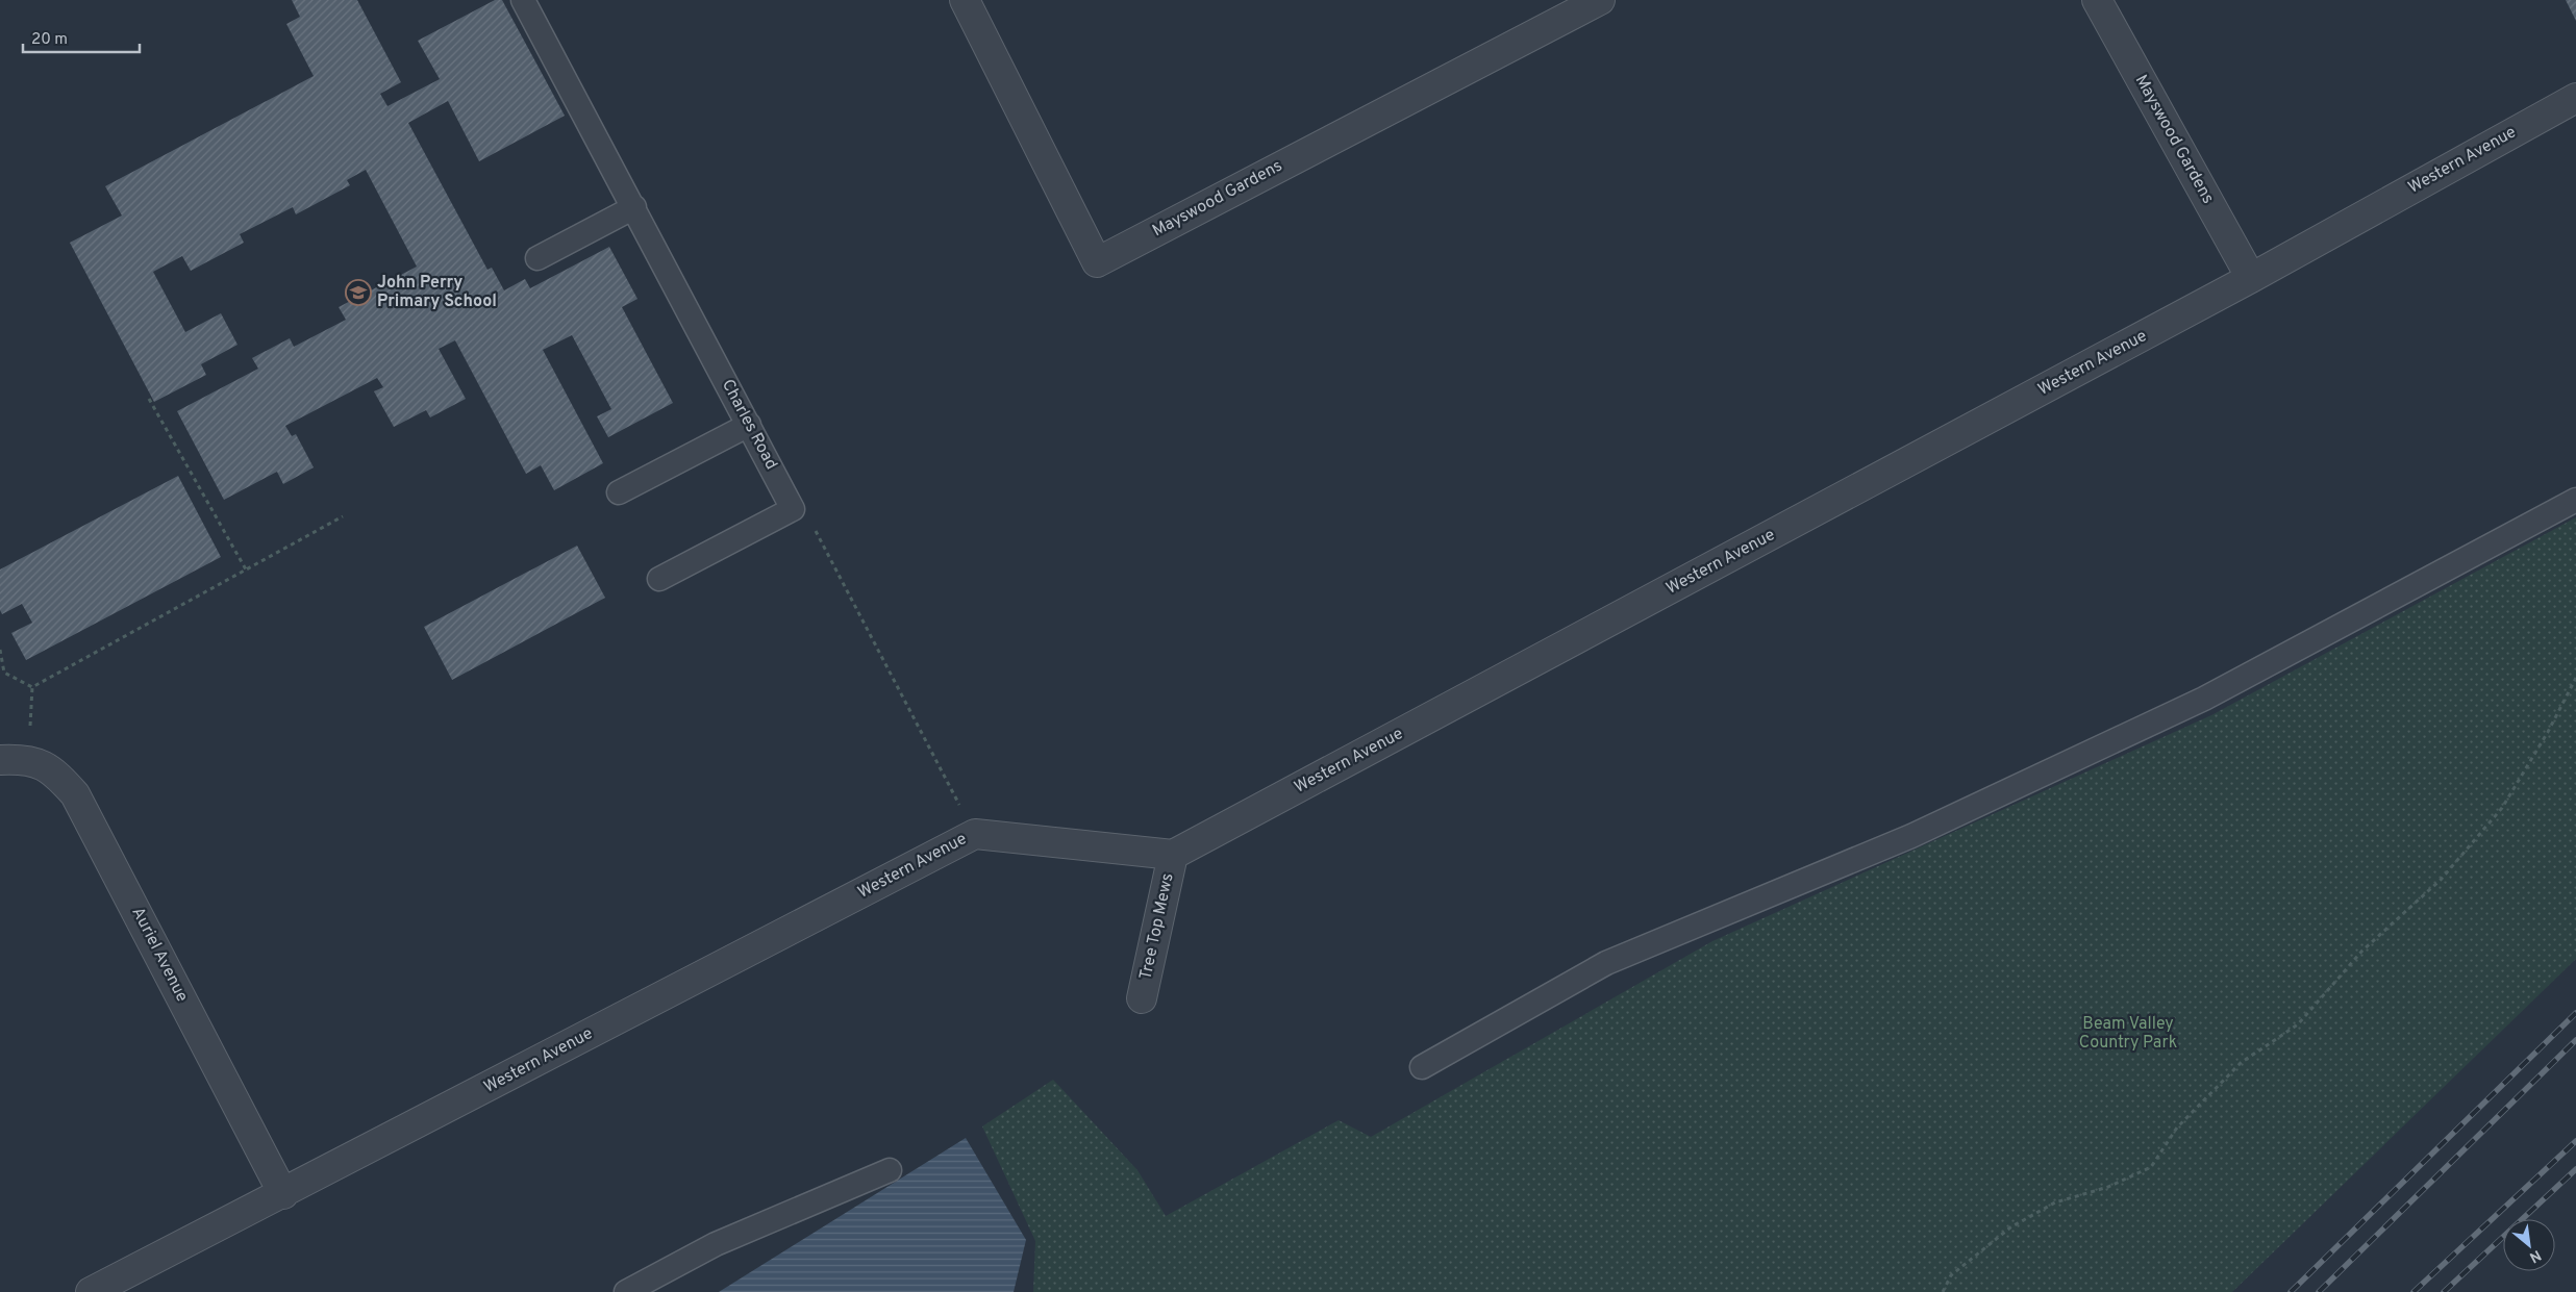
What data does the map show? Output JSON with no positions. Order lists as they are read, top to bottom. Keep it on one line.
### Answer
{"streets":{"street":["Mayswood Gardens","Western Avenue","Tree Top Mews","Auriel Avenue"],"lane":["Charles Road"]},"crossings":[["Mayswood Gardens","Western Avenue"],["Western Avenue","Tree Top Mews"],["Western Avenue","Auriel Avenue"]],"parks":["Beam Valley Country Park"],"places":{"school or university":["John Perry Primary School"]},"scale_bar":"20 m","north":"bottom right"}
